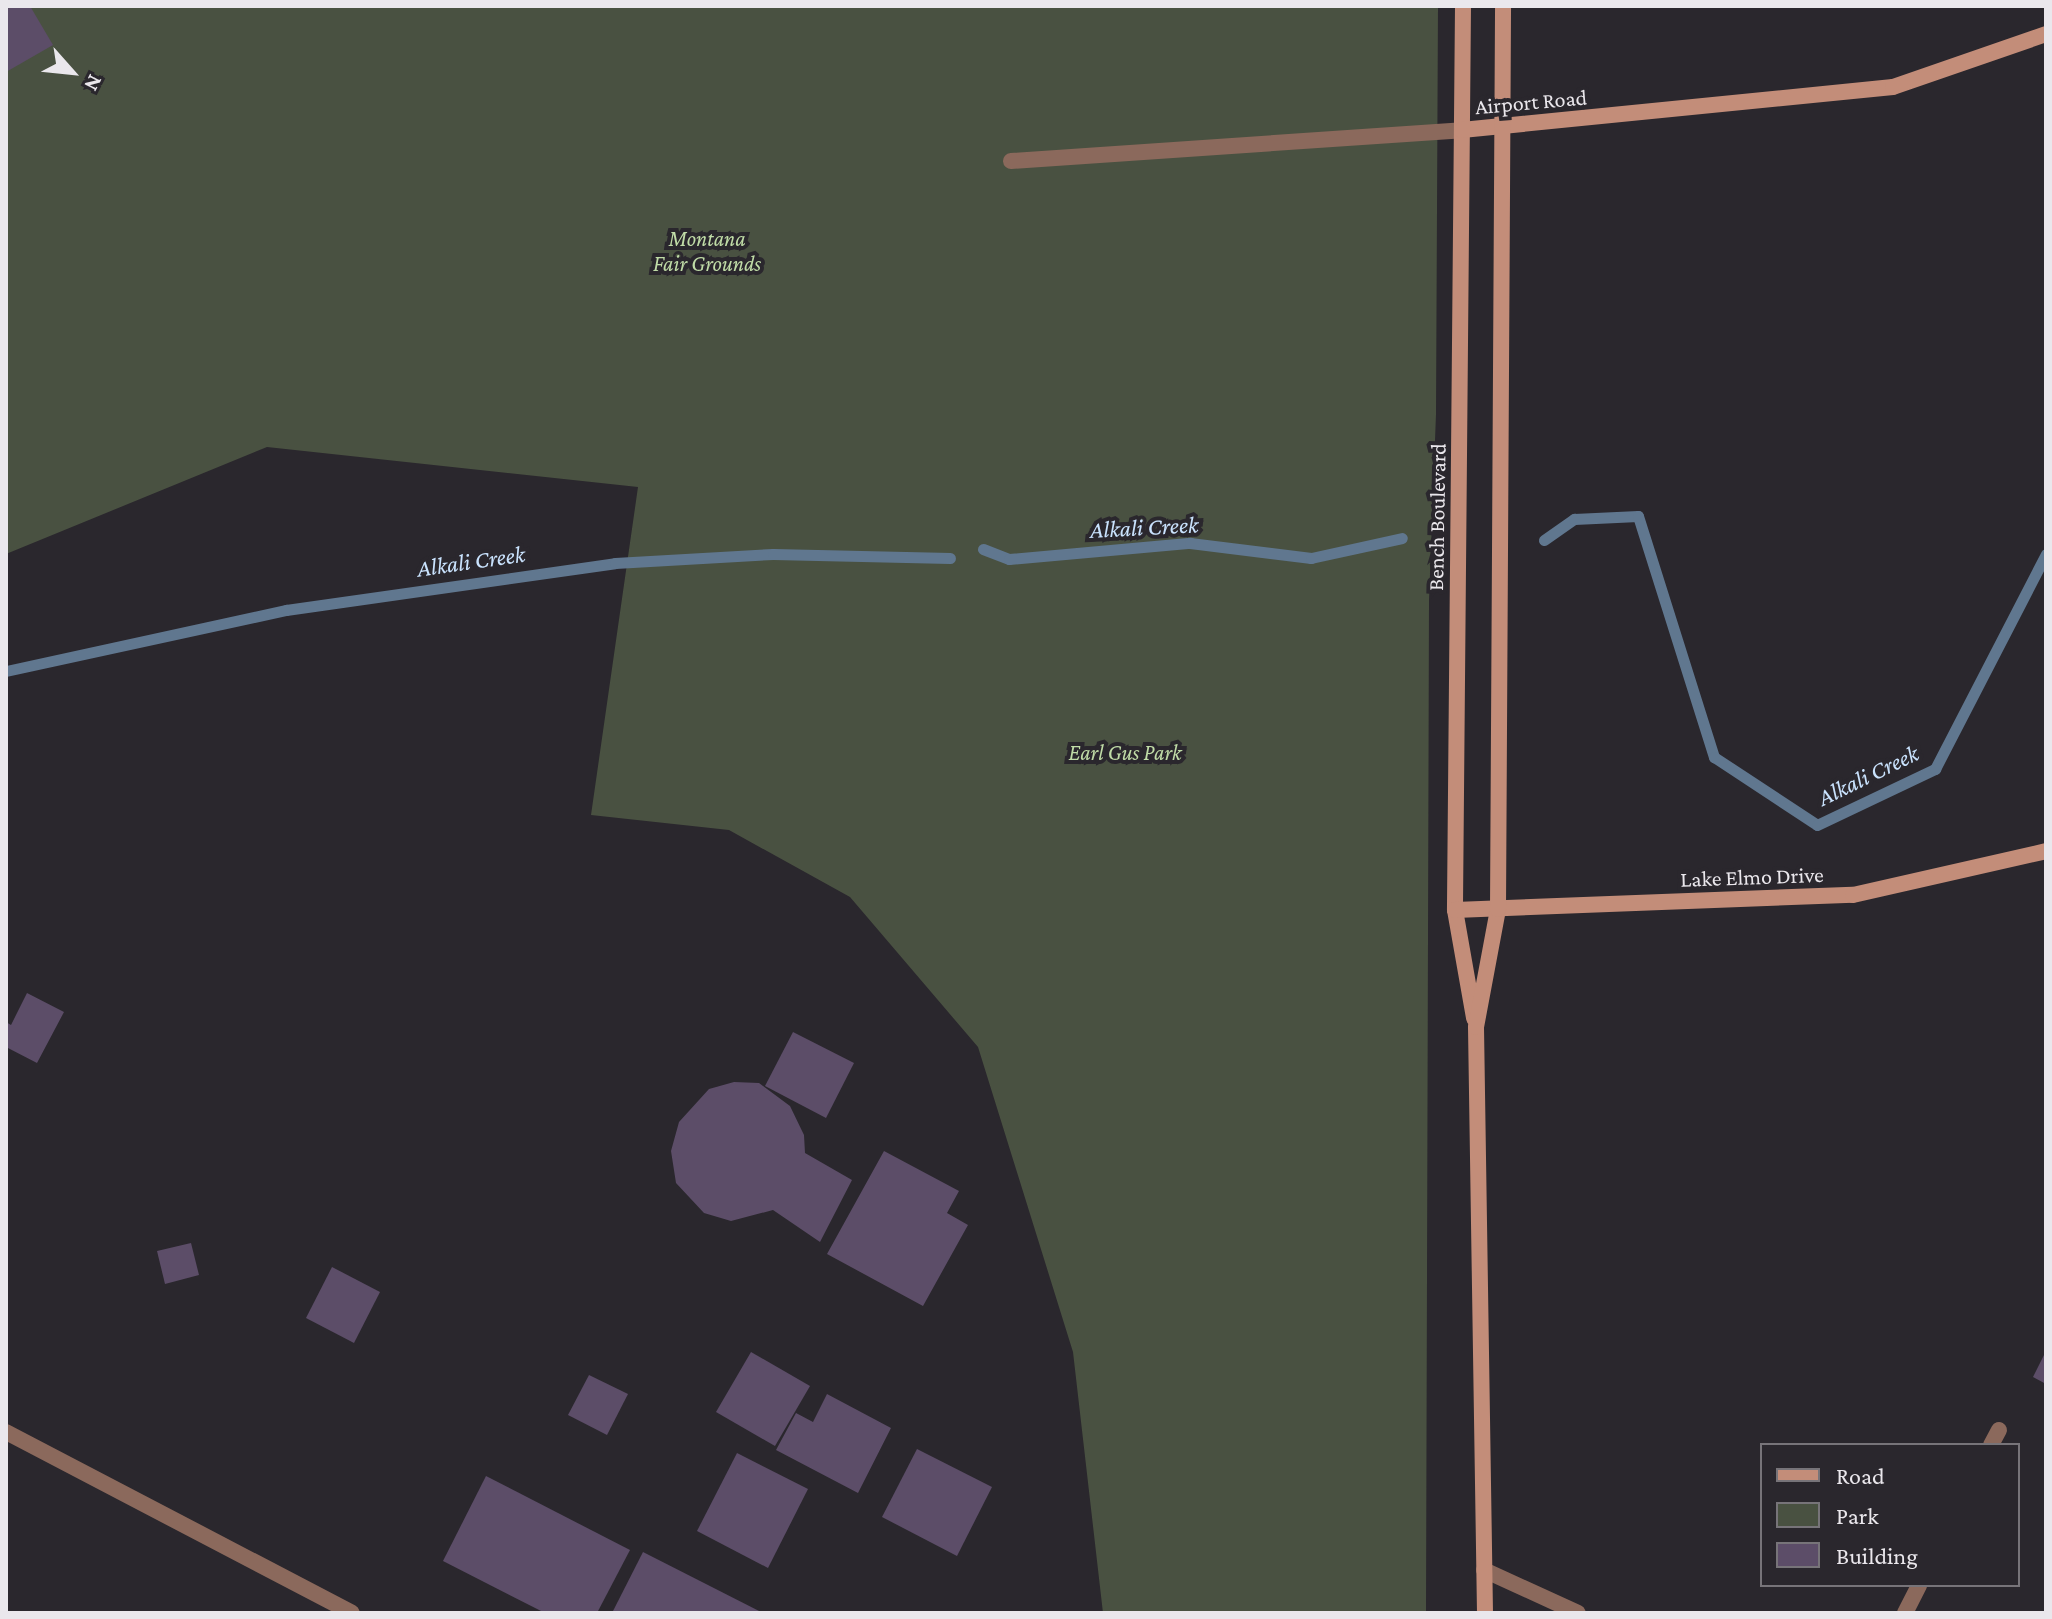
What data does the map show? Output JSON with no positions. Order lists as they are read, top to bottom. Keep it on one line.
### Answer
{"streets":{"main road":["Airport Road","Bench Boulevard","Lake Elmo Drive"]},"crossings":[["Airport Road","Bench Boulevard"],["Bench Boulevard","Lake Elmo Drive"]],"water":["Alkali Creek"],"parks":["Montana Fair Grounds","Earl Gus Park"],"legend":["Road","Park","Building"],"north":"bottom right"}
